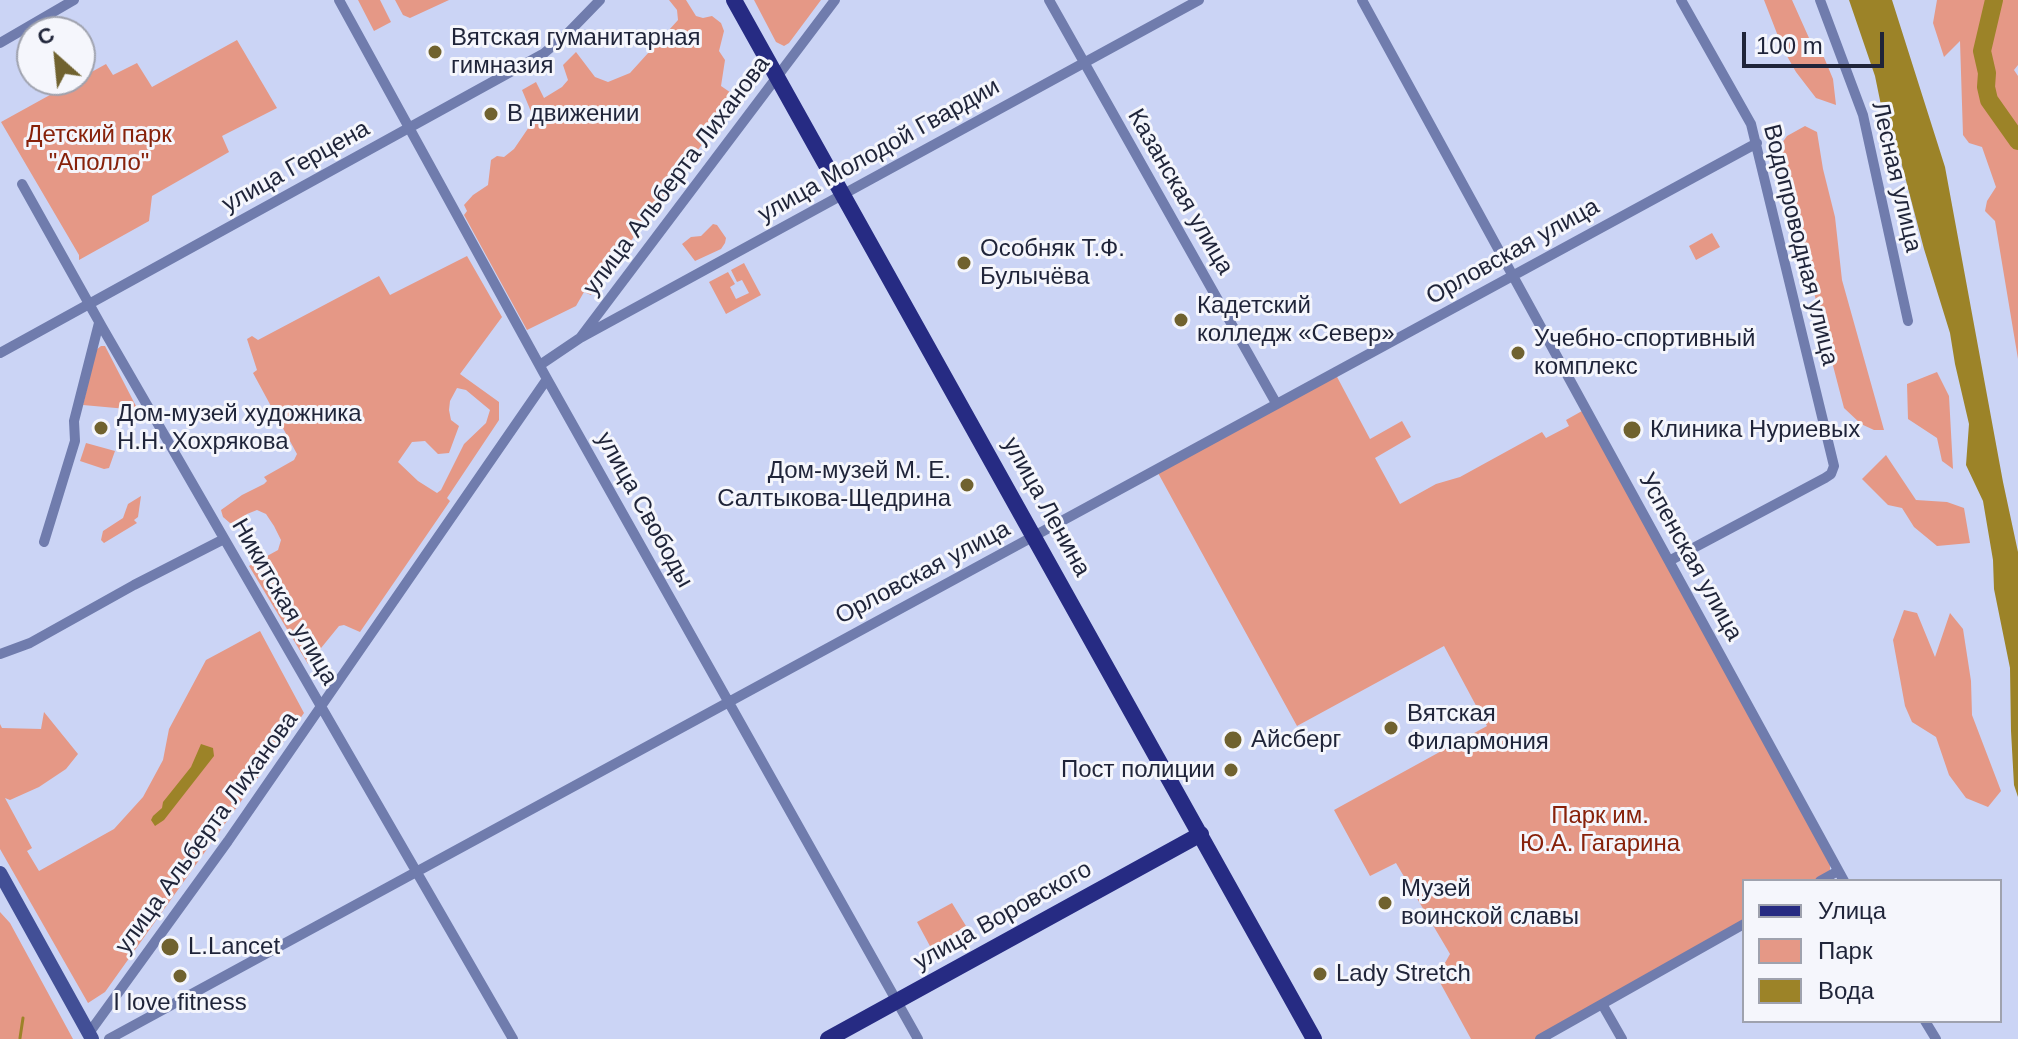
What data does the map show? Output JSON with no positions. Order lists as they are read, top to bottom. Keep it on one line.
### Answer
{"streets":{"main road":["улица Ленина","улица Воровского"],"street":["улица Молодой Гвардии","улица Герцена","улица Альберта Лиханова","Лесная улица","Казанская улица","Водопроводная улица","Орловская улица","улица Свободы","Успенская улица","Никитская улица"]},"crossings":[["улица Молодой Гвардии","улица Альберта Лиханова"],["улица Молодой Гвардии","Казанская улица"],["улица Молодой Гвардии","улица Ленина"],["улица Герцена","улица Свободы"],["улица Герцена","Никитская улица"],["улица Альберта Лиханова","улица Ленина"],["улица Альберта Лиханова","улица Свободы"],["улица Альберта Лиханова","Никитская улица"],["Казанская улица","Орловская улица"],["Водопроводная улица","Орловская улица"],["Водопроводная улица","Успенская улица"],["Орловская улица","улица Ленина"],["Орловская улица","улица Свободы"],["Орловская улица","Успенская улица"],["Орловская улица","Никитская улица"],["улица Ленина","улица Воровского"],["улица Свободы","улица Воровского"]],"parks":["Детский парк \"Аполло\"","Парк им. Ю.А. Гагарина"],"places":["Вятская гуманитарная гимназия","В движении","Особняк Т.Ф. Булычёва","Кадетский колледж «Север»","Учебно-спортивный комплекс","Дом-музей художника Н.Н. Хохрякова","Клиника Нуриевых","Дом-музей М. Е. Салтыкова-Щедрина","Вятская Филармония","Айсберг","Пост полиции","Музей воинской славы","L.Lancet","Lady Stretch","I love fitness"],"legend":["Улица","Парк","Вода"],"scale_bar":"100 m","north":"top left"}
